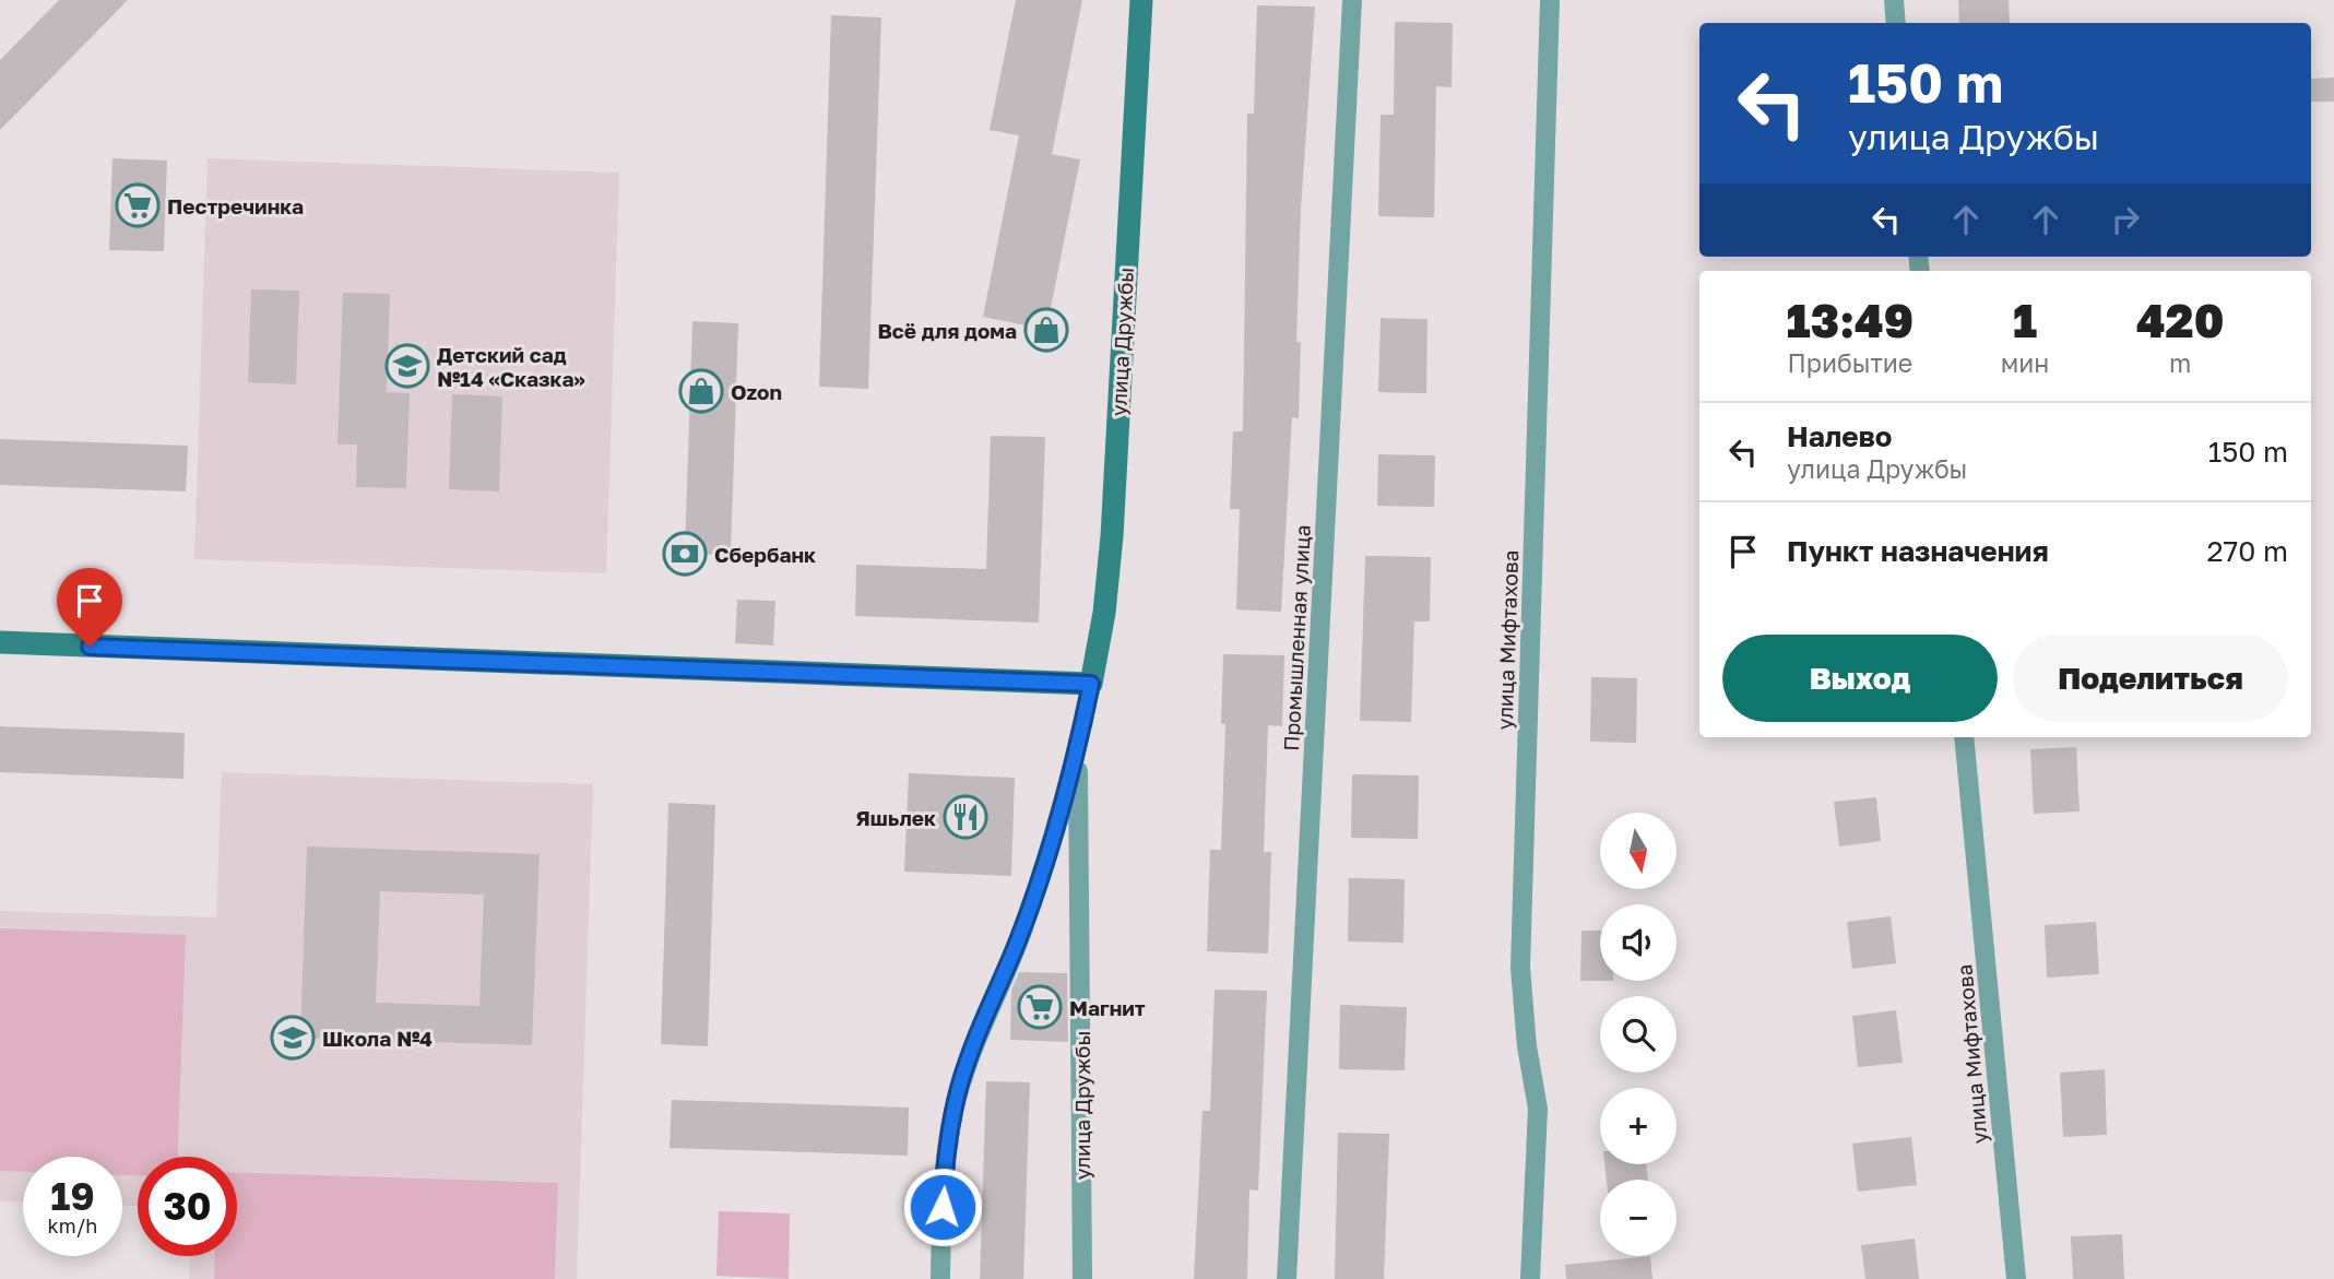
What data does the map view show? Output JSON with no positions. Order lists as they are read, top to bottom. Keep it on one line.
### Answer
{"streets":{"street":["улица Дружбы","Промышленная улица","улица Мифтахова"]},"places":{"supermarket":["Пестречинка","Магнит"],"shop":["Всё для дома","Ozon"],"school or university":["Детский сад №14 «Сказка»","Школа №4"],"bank":["Сбербанк"],"restaurant":["Яшьлек"]},"north":"bottom","page":{"turn":["150 m","улица Дружбы"],"eta":["13:49","Прибытие","1","мин","420","m"],"list":[{"name":"Налево","note":"улица Дружбы","value":"150 m"},{"name":"Пункт назначения","value":"270 m"}],"buttons":["Выход","Поделиться"],"map_buttons":["+","−"],"speed":"19 km/h","limit":"30"}}
